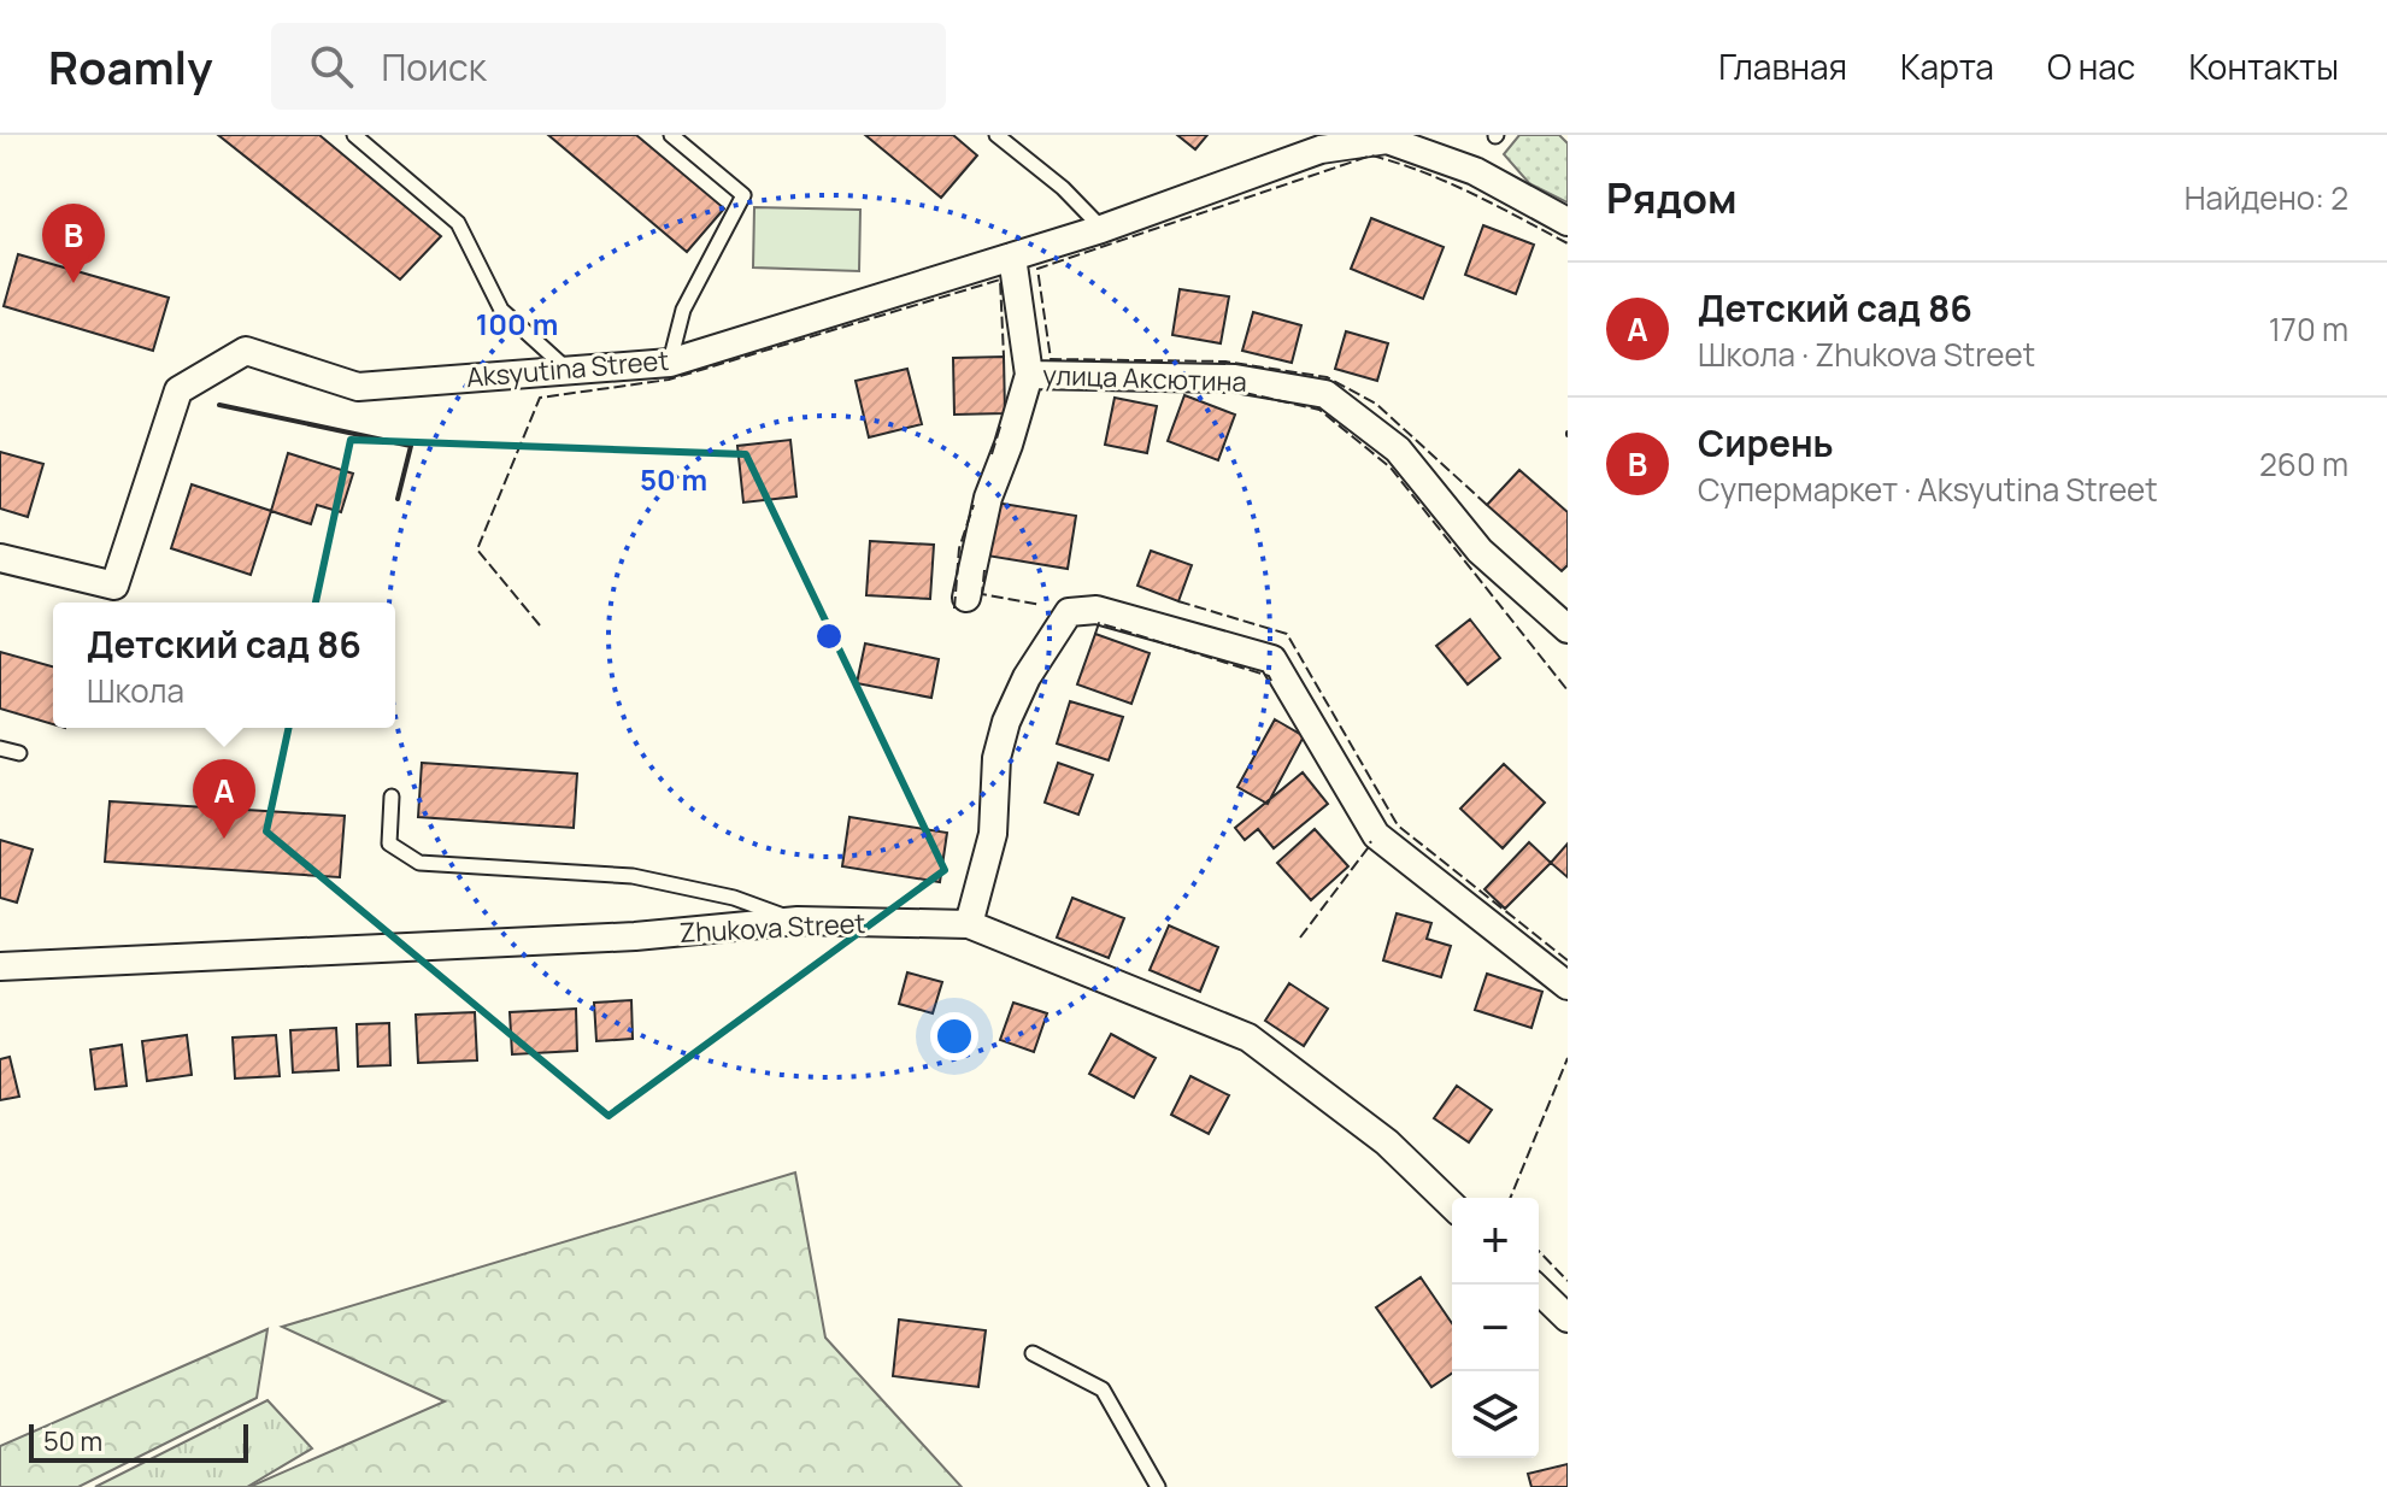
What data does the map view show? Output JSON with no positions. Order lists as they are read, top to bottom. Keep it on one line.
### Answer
{"streets":{"street":["Aksyutina Street","улица Аксютина","Zhukova Street"]},"scale_bar":"50 m","page":{"header":"Roamly","search":"Поиск","nav":["Главная","Карта","О нас","Контакты"],"heading":["Рядом","Найдено: 2"],"pins":["B","A"],"list":[{"mark":"A","name":"Детский сад 86","note":"Школа · Zhukova Street","value":"170 m"},{"mark":"B","name":"Сирень","note":"Супермаркет · Aksyutina Street","value":"260 m"}],"popup":["Детский сад 86","Школа"],"map_buttons":["+","−"],"scale":"50 m"},"rings":["100 m","50 m"]}
